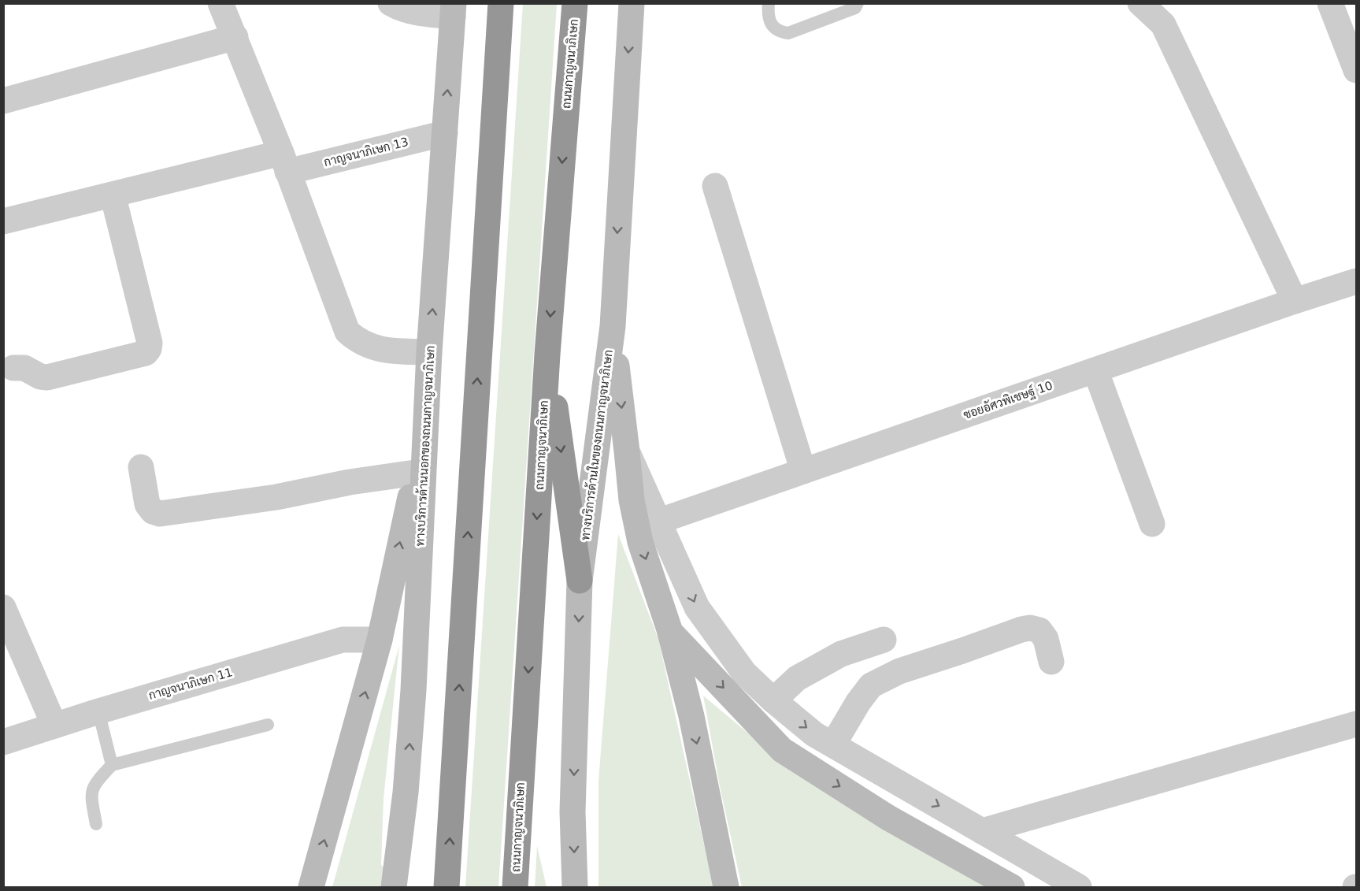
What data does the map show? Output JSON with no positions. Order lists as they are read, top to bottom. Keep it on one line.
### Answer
{"streets":{"highway":["ถนนกาญจนาภิเษก"],"main road":["ทางบริการด้านในของถนนกาญจนาภิเษก","ทางบริการด้านนอกของถนนกาญจนาภิเษก"],"street":["กาญจนาภิเษก 13","ซอยอัศวพิเชษฐ์ 10","กาญจนาภิเษก 11"]},"crossings":[["กาญจนาภิเษก 13","ทางบริการด้านนอกของถนนกาญจนาภิเษก"]]}
